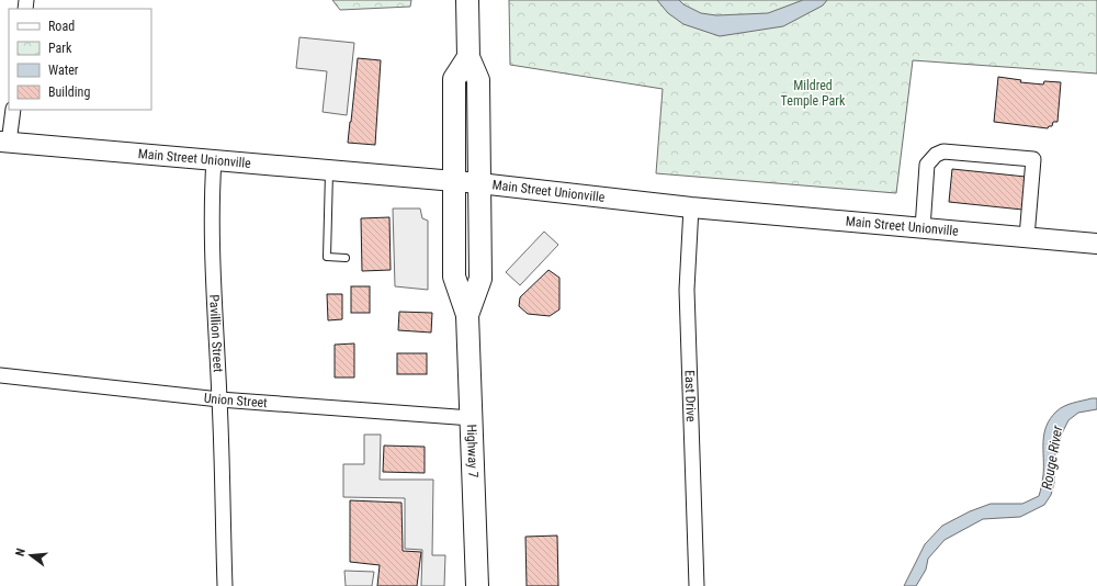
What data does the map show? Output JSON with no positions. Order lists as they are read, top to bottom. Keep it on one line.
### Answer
{"streets":{"main road":["Main Street Unionville","Highway 7"],"street":["Pavillion Street","East Drive","Union Street"]},"crossings":[["Main Street Unionville","Pavillion Street"],["Main Street Unionville","East Drive"],["Main Street Unionville","Highway 7"],["Pavillion Street","Union Street"],["Union Street","Highway 7"]],"water":["Rouge River"],"parks":["Mildred Temple Park"],"legend":["Road","Park","Water","Building"],"north":"left"}
